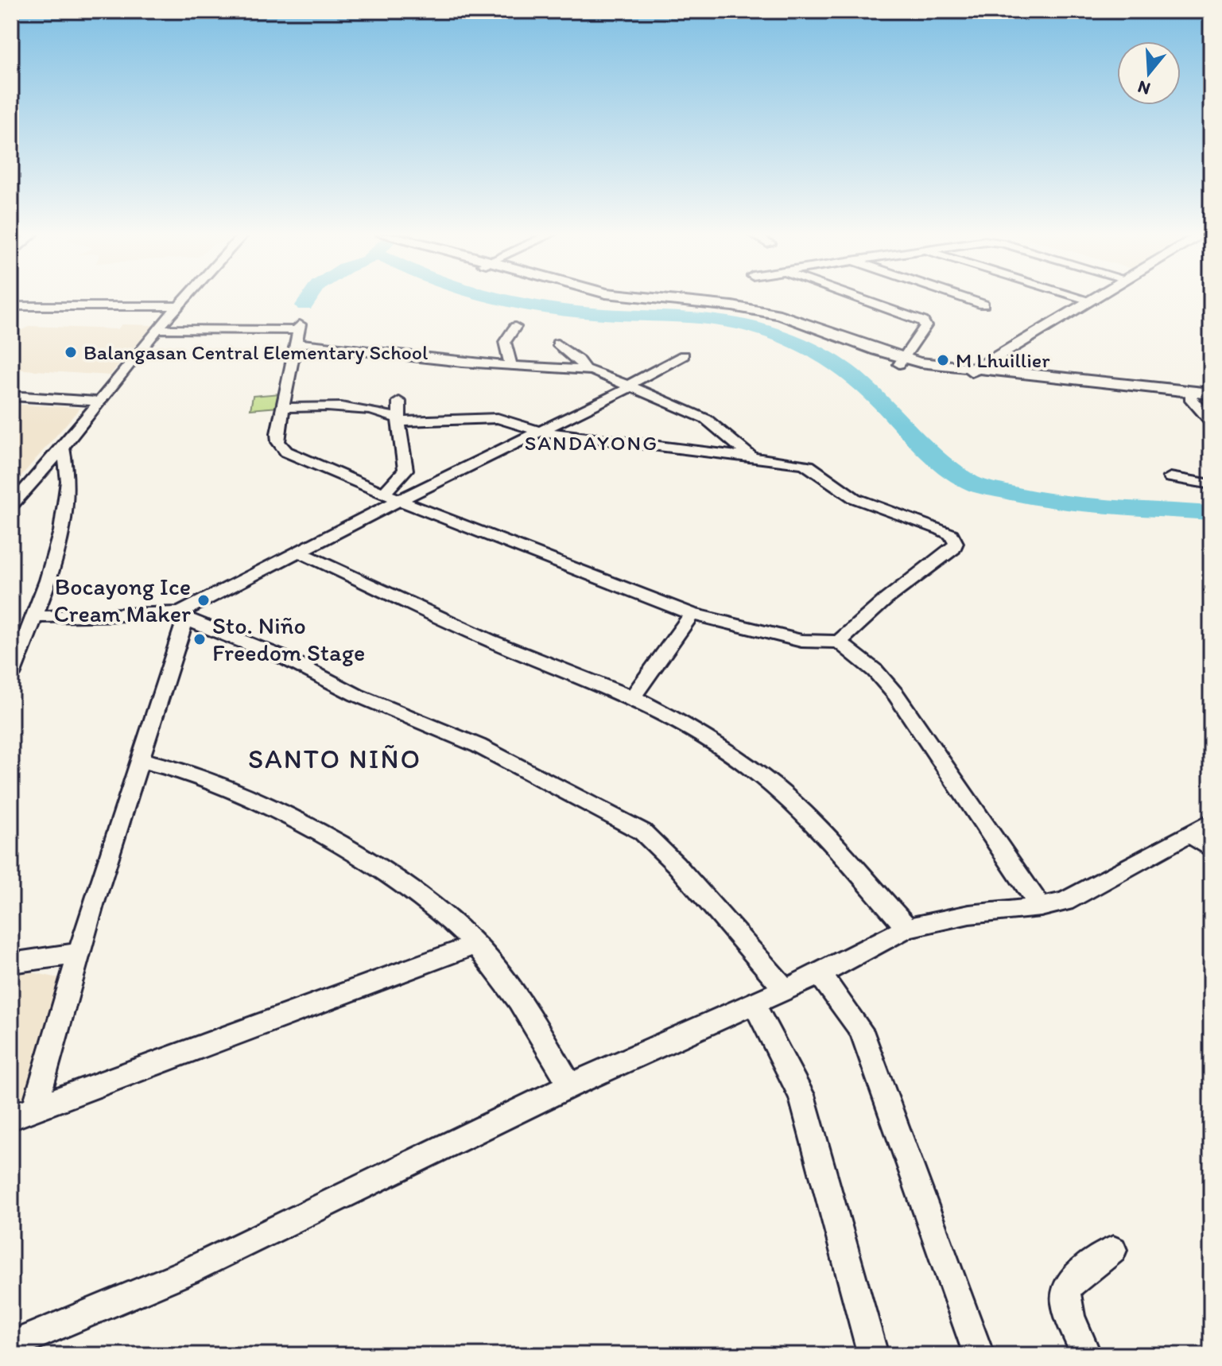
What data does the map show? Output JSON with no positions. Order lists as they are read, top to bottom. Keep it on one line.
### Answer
{"districts":["SANDAYONG","SANTO NIÑO"],"places":["Balangasan Central Elementary School","M Lhuillier","Bocayong Ice Cream Maker","Sto. Niño Freedom Stage"],"north":"bottom"}
